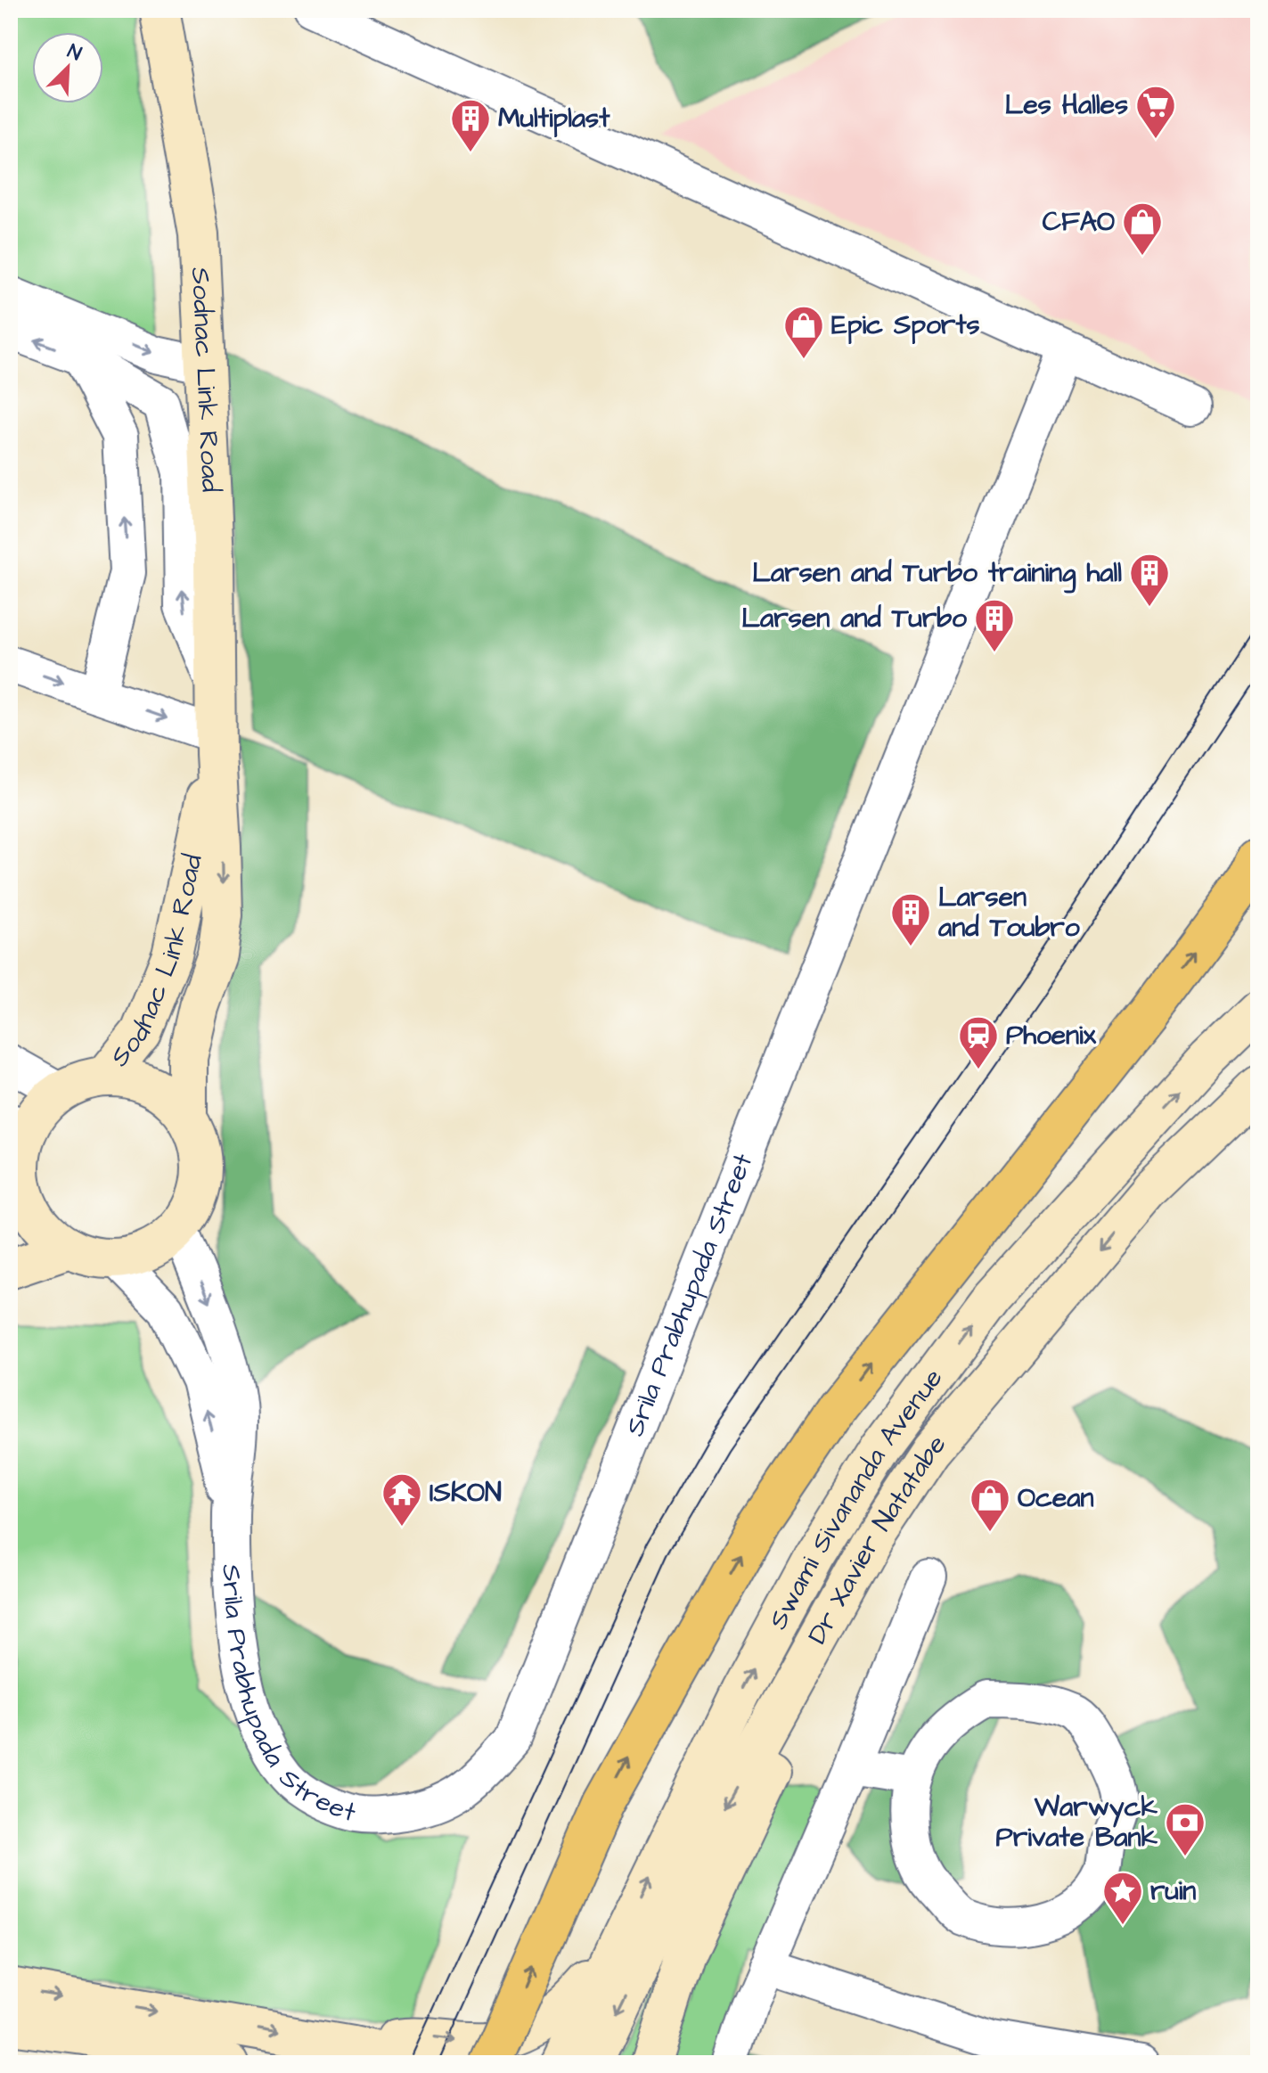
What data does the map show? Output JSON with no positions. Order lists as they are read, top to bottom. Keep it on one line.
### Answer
{"streets":{"main road":["Sodnac Link Road","Swami Sivananda Avenue","Dr Xavier Natatabe"],"street":["Srila Prabhupada Street"]},"places":{"supermarket":["Les Halles"],"building":["Multiplast","Larsen and Turbo training hall","Larsen and Turbo","Larsen and Toubro"],"shop":["CFAO","Epic Sports","Ocean"],"station":["Phoenix"],"temple":["ISKON"],"bank":["Warwyck Private Bank"],"place":["ruin"]},"north":"top right"}
